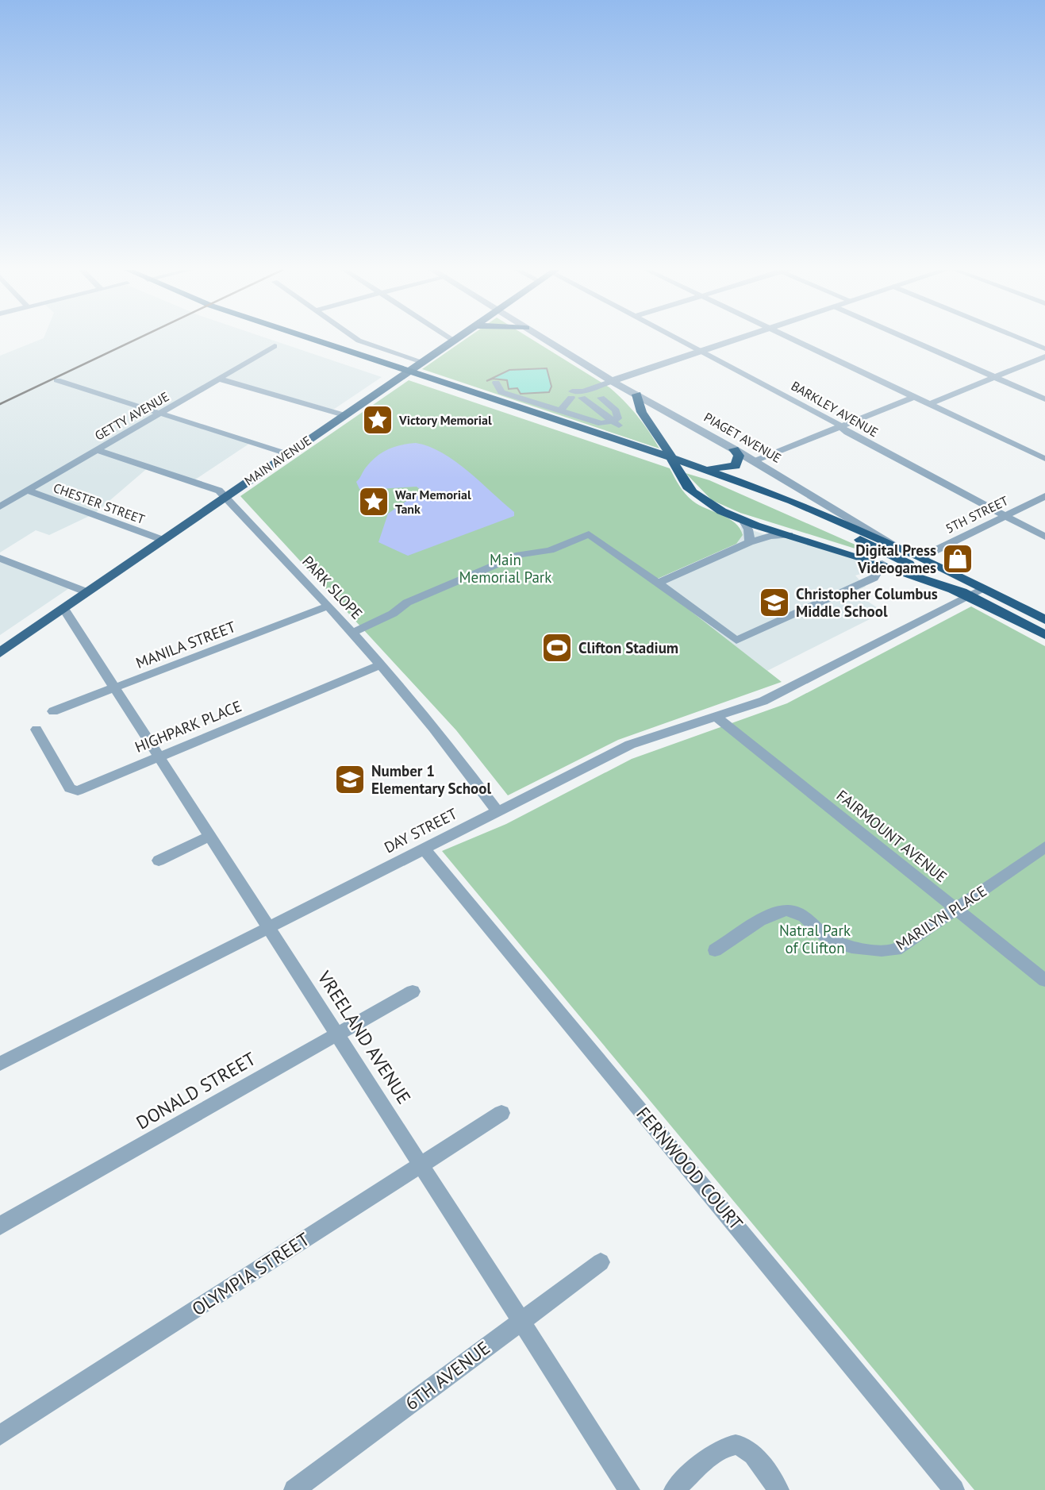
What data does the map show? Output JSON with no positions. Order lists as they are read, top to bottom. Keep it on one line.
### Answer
{"streets":{"highway":["PIAGET AVENUE"],"main road":["MAIN AVENUE"],"street":["BARKLEY AVENUE","GETTY AVENUE","CHESTER STREET","5TH STREET","PARK SLOPE","MANILA STREET","HIGHPARK PLACE","DAY STREET","FAIRMOUNT AVENUE","MARILYN PLACE","VREELAND AVENUE","DONALD STREET","FERNWOOD COURT","OLYMPIA STREET","6TH AVENUE"]},"crossings":[["BARKLEY AVENUE","5TH STREET"],["GETTY AVENUE","CHESTER STREET"],["GETTY AVENUE","PARK SLOPE"],["PIAGET AVENUE","5TH STREET"],["PIAGET AVENUE","DAY STREET"],["MAIN AVENUE","CHESTER STREET"],["MAIN AVENUE","PARK SLOPE"],["MAIN AVENUE","VREELAND AVENUE"],["PARK SLOPE","MANILA STREET"],["PARK SLOPE","HIGHPARK PLACE"],["PARK SLOPE","DAY STREET"],["MANILA STREET","VREELAND AVENUE"],["HIGHPARK PLACE","VREELAND AVENUE"],["DAY STREET","FAIRMOUNT AVENUE"],["DAY STREET","VREELAND AVENUE"],["DAY STREET","FERNWOOD COURT"],["FAIRMOUNT AVENUE","MARILYN PLACE"],["VREELAND AVENUE","DONALD STREET"],["VREELAND AVENUE","OLYMPIA STREET"],["VREELAND AVENUE","6TH AVENUE"]],"parks":["Main Memorial Park","Natral Park of Clifton"],"places":{"place":["Victory Memorial","War Memorial Tank"],"shop":["Digital Press Videogames"],"school or university":["Christopher Columbus Middle School","Number 1 Elementary School"],"sports":["Clifton Stadium"]}}
